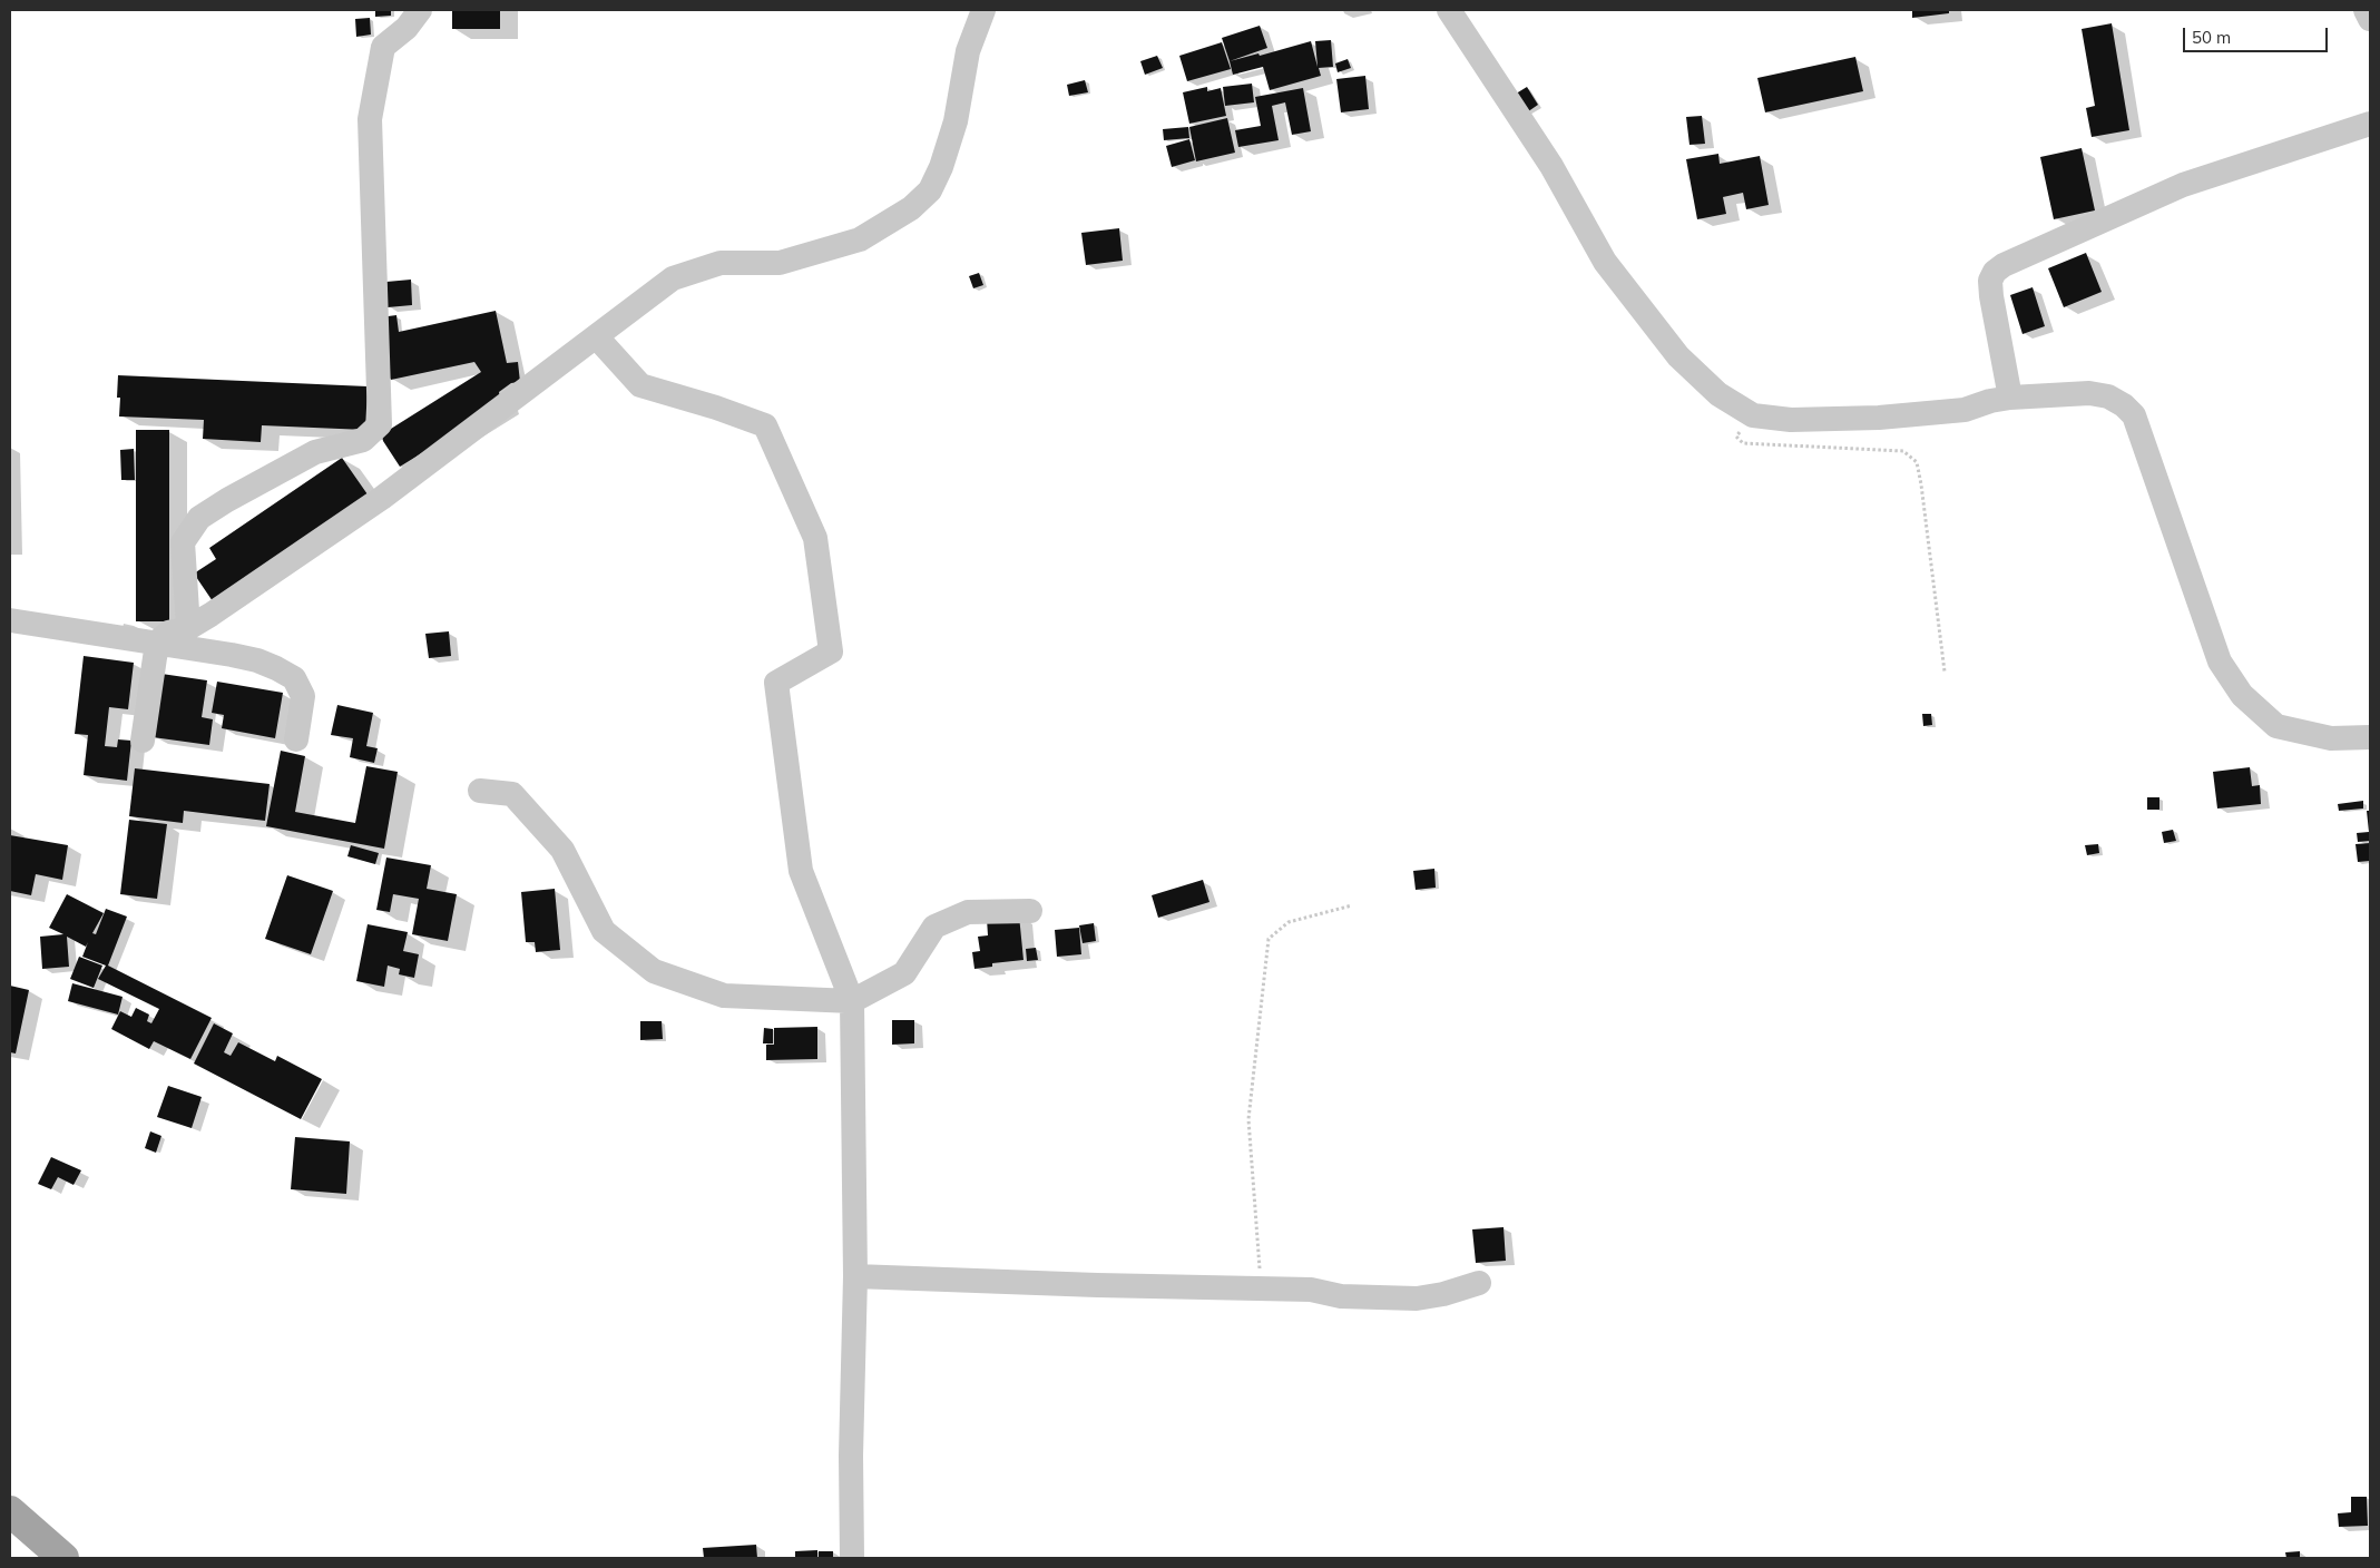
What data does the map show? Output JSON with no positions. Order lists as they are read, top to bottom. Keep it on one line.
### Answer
{"scale_bar":"50 m"}
